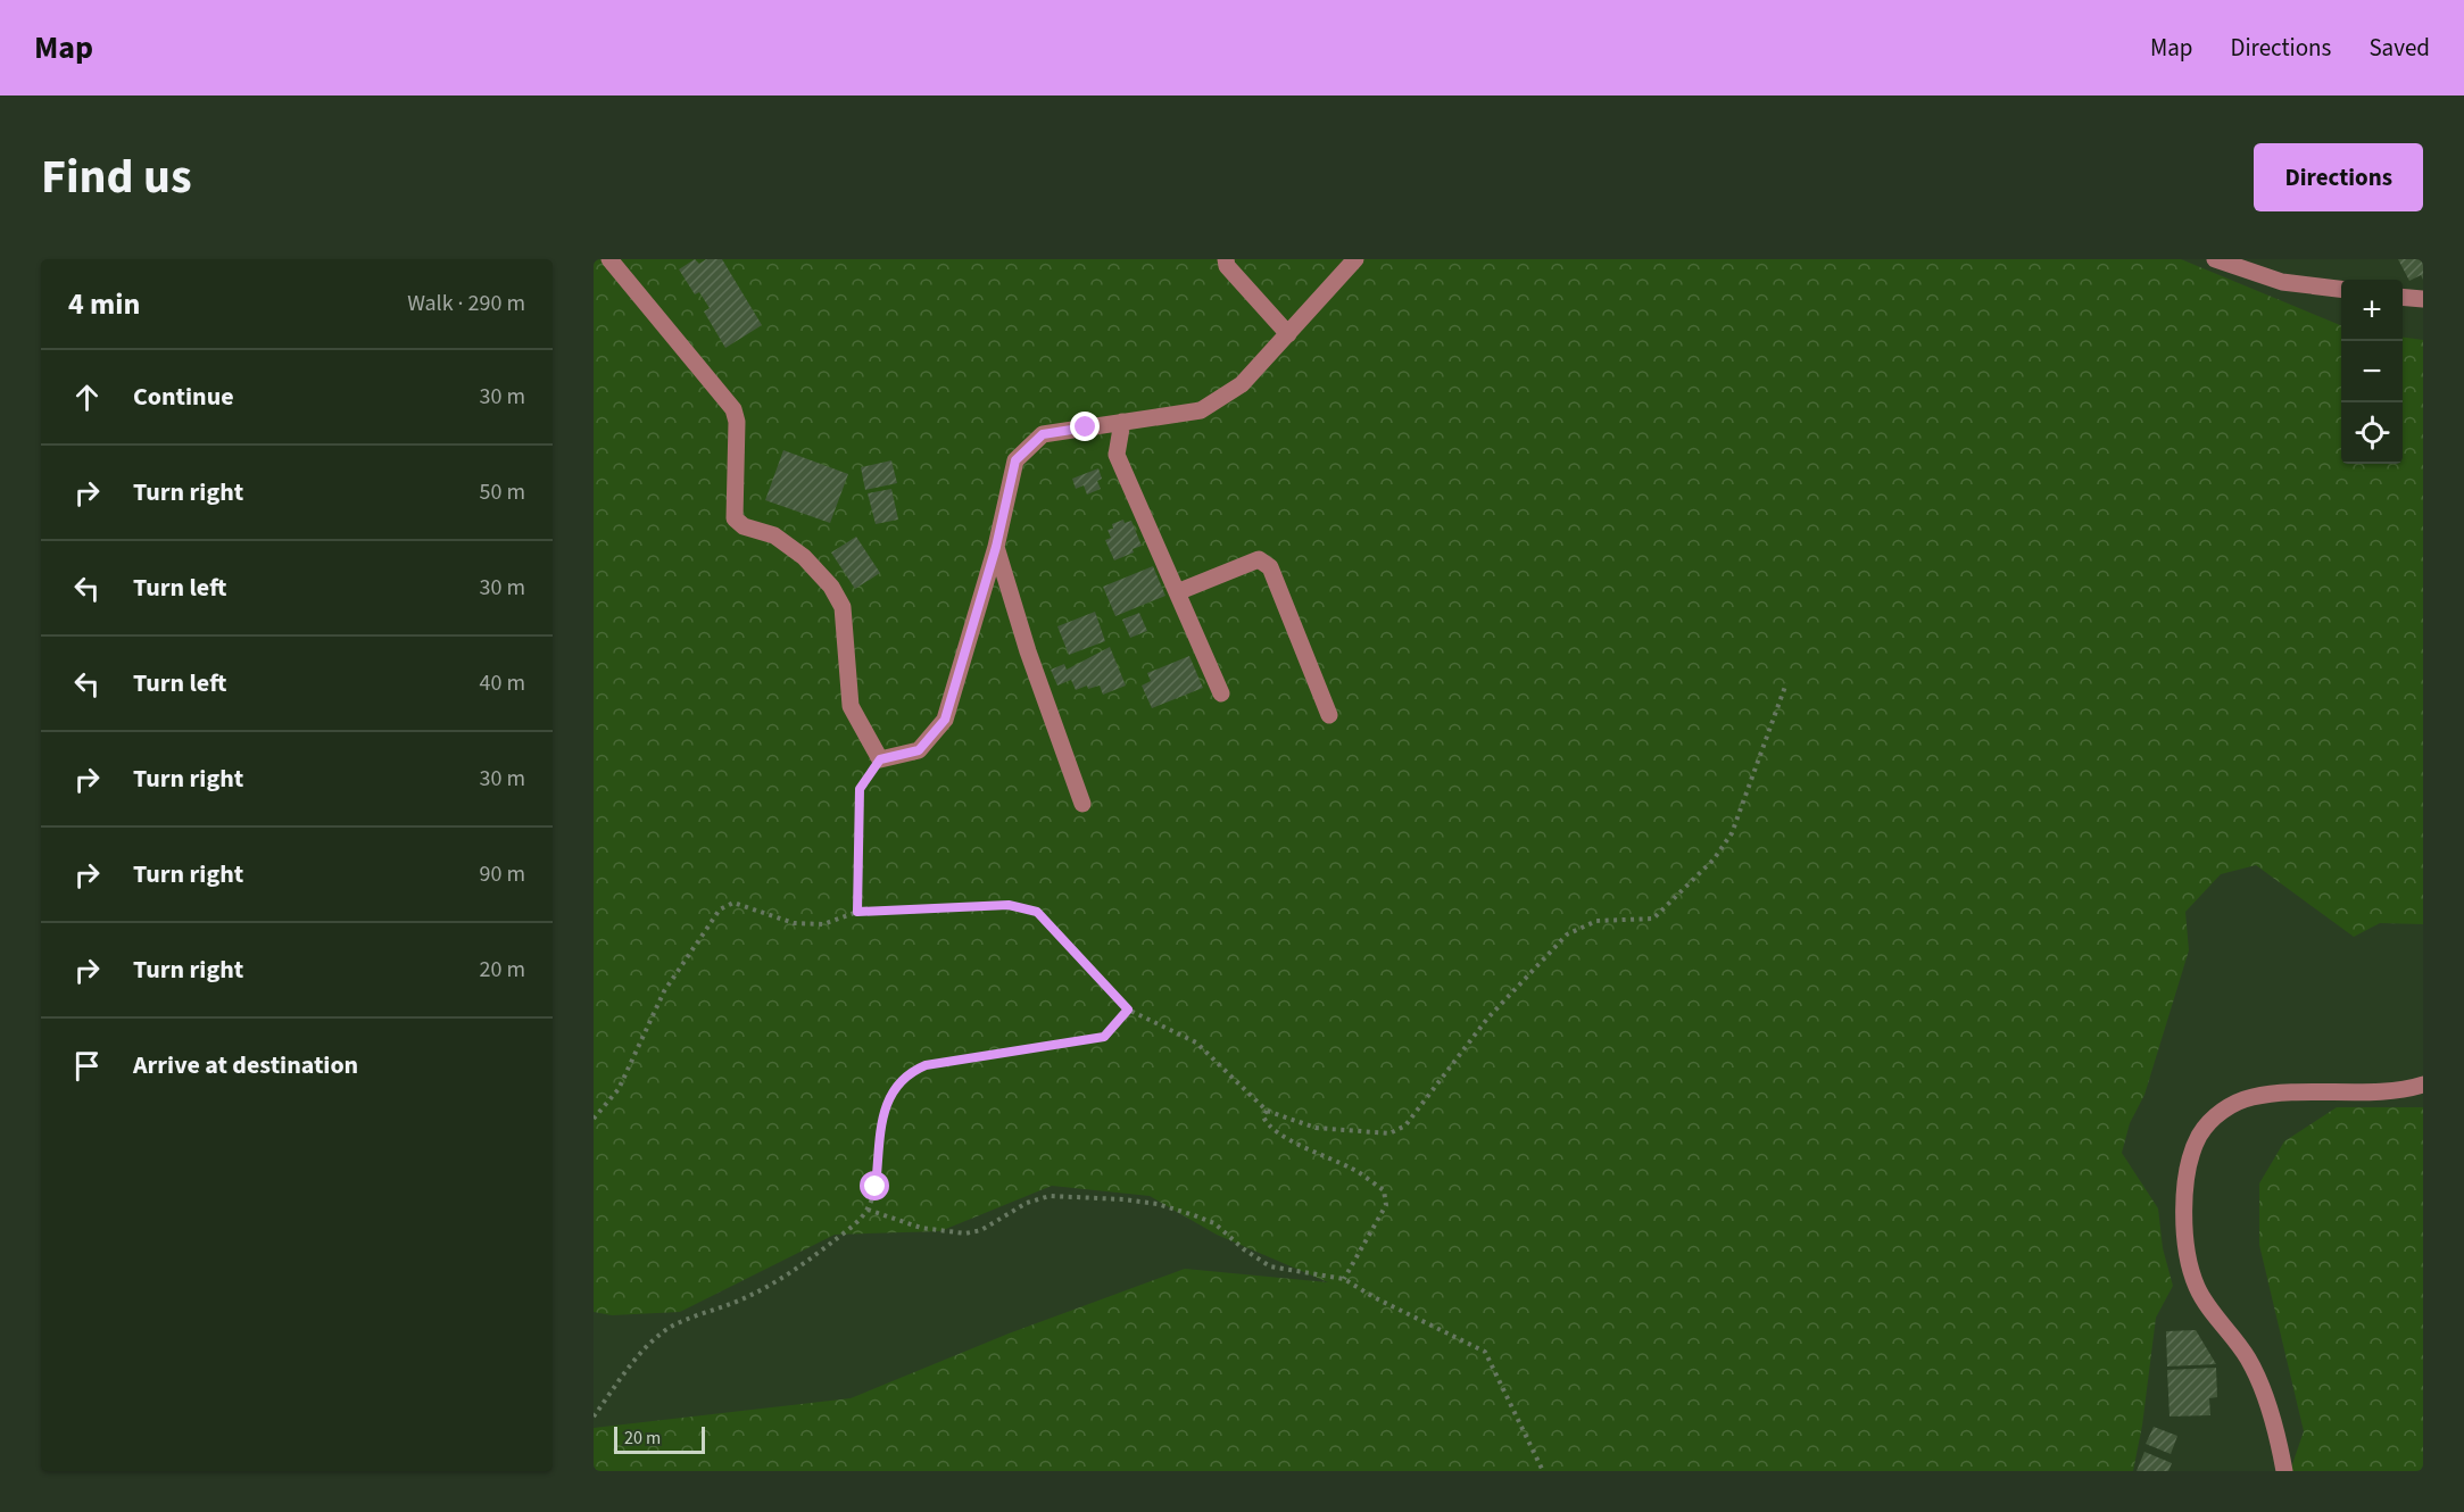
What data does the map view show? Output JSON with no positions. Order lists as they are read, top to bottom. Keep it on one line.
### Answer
{"scale_bar":"20 m","page":{"header":"Map","nav":["Map","Directions","Saved"],"title":"Find us","buttons":"Directions","heading":["4 min","Walk · 290 m"],"map_buttons":["+","−"],"list":[["Continue","30 m"],["Turn right","50 m"],["Turn left","30 m"],["Turn left","40 m"],["Turn right","30 m"],["Turn right","90 m"],["Turn right","20 m"],"Arrive at destination"],"scale":"20 m"}}
